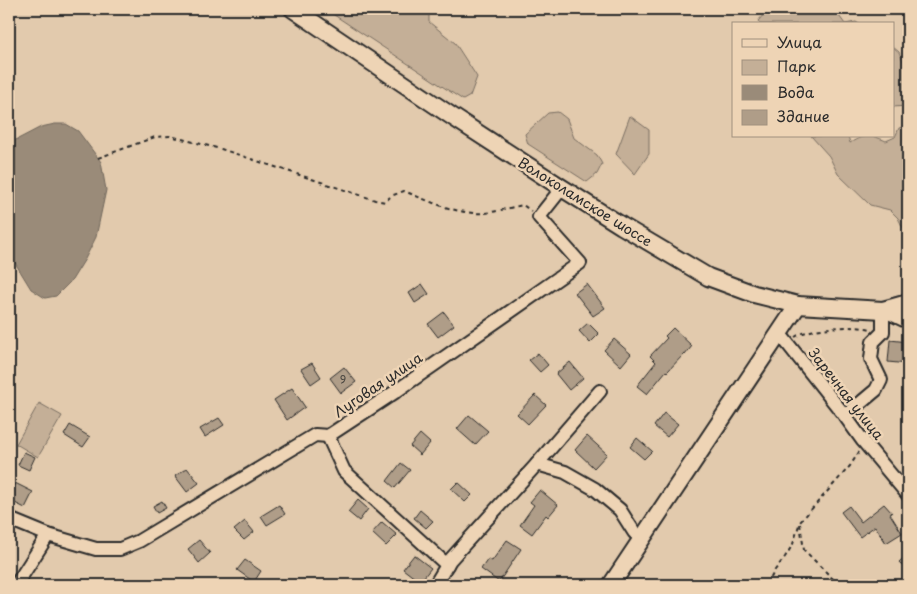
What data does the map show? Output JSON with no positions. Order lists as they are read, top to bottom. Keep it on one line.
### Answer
{"streets":{"main road":["Волоколамское шоссе"],"street":["Луговая улица","Заречная улица"]},"house_numbers":["9"],"legend":["Улица","Парк","Вода","Здание"]}
